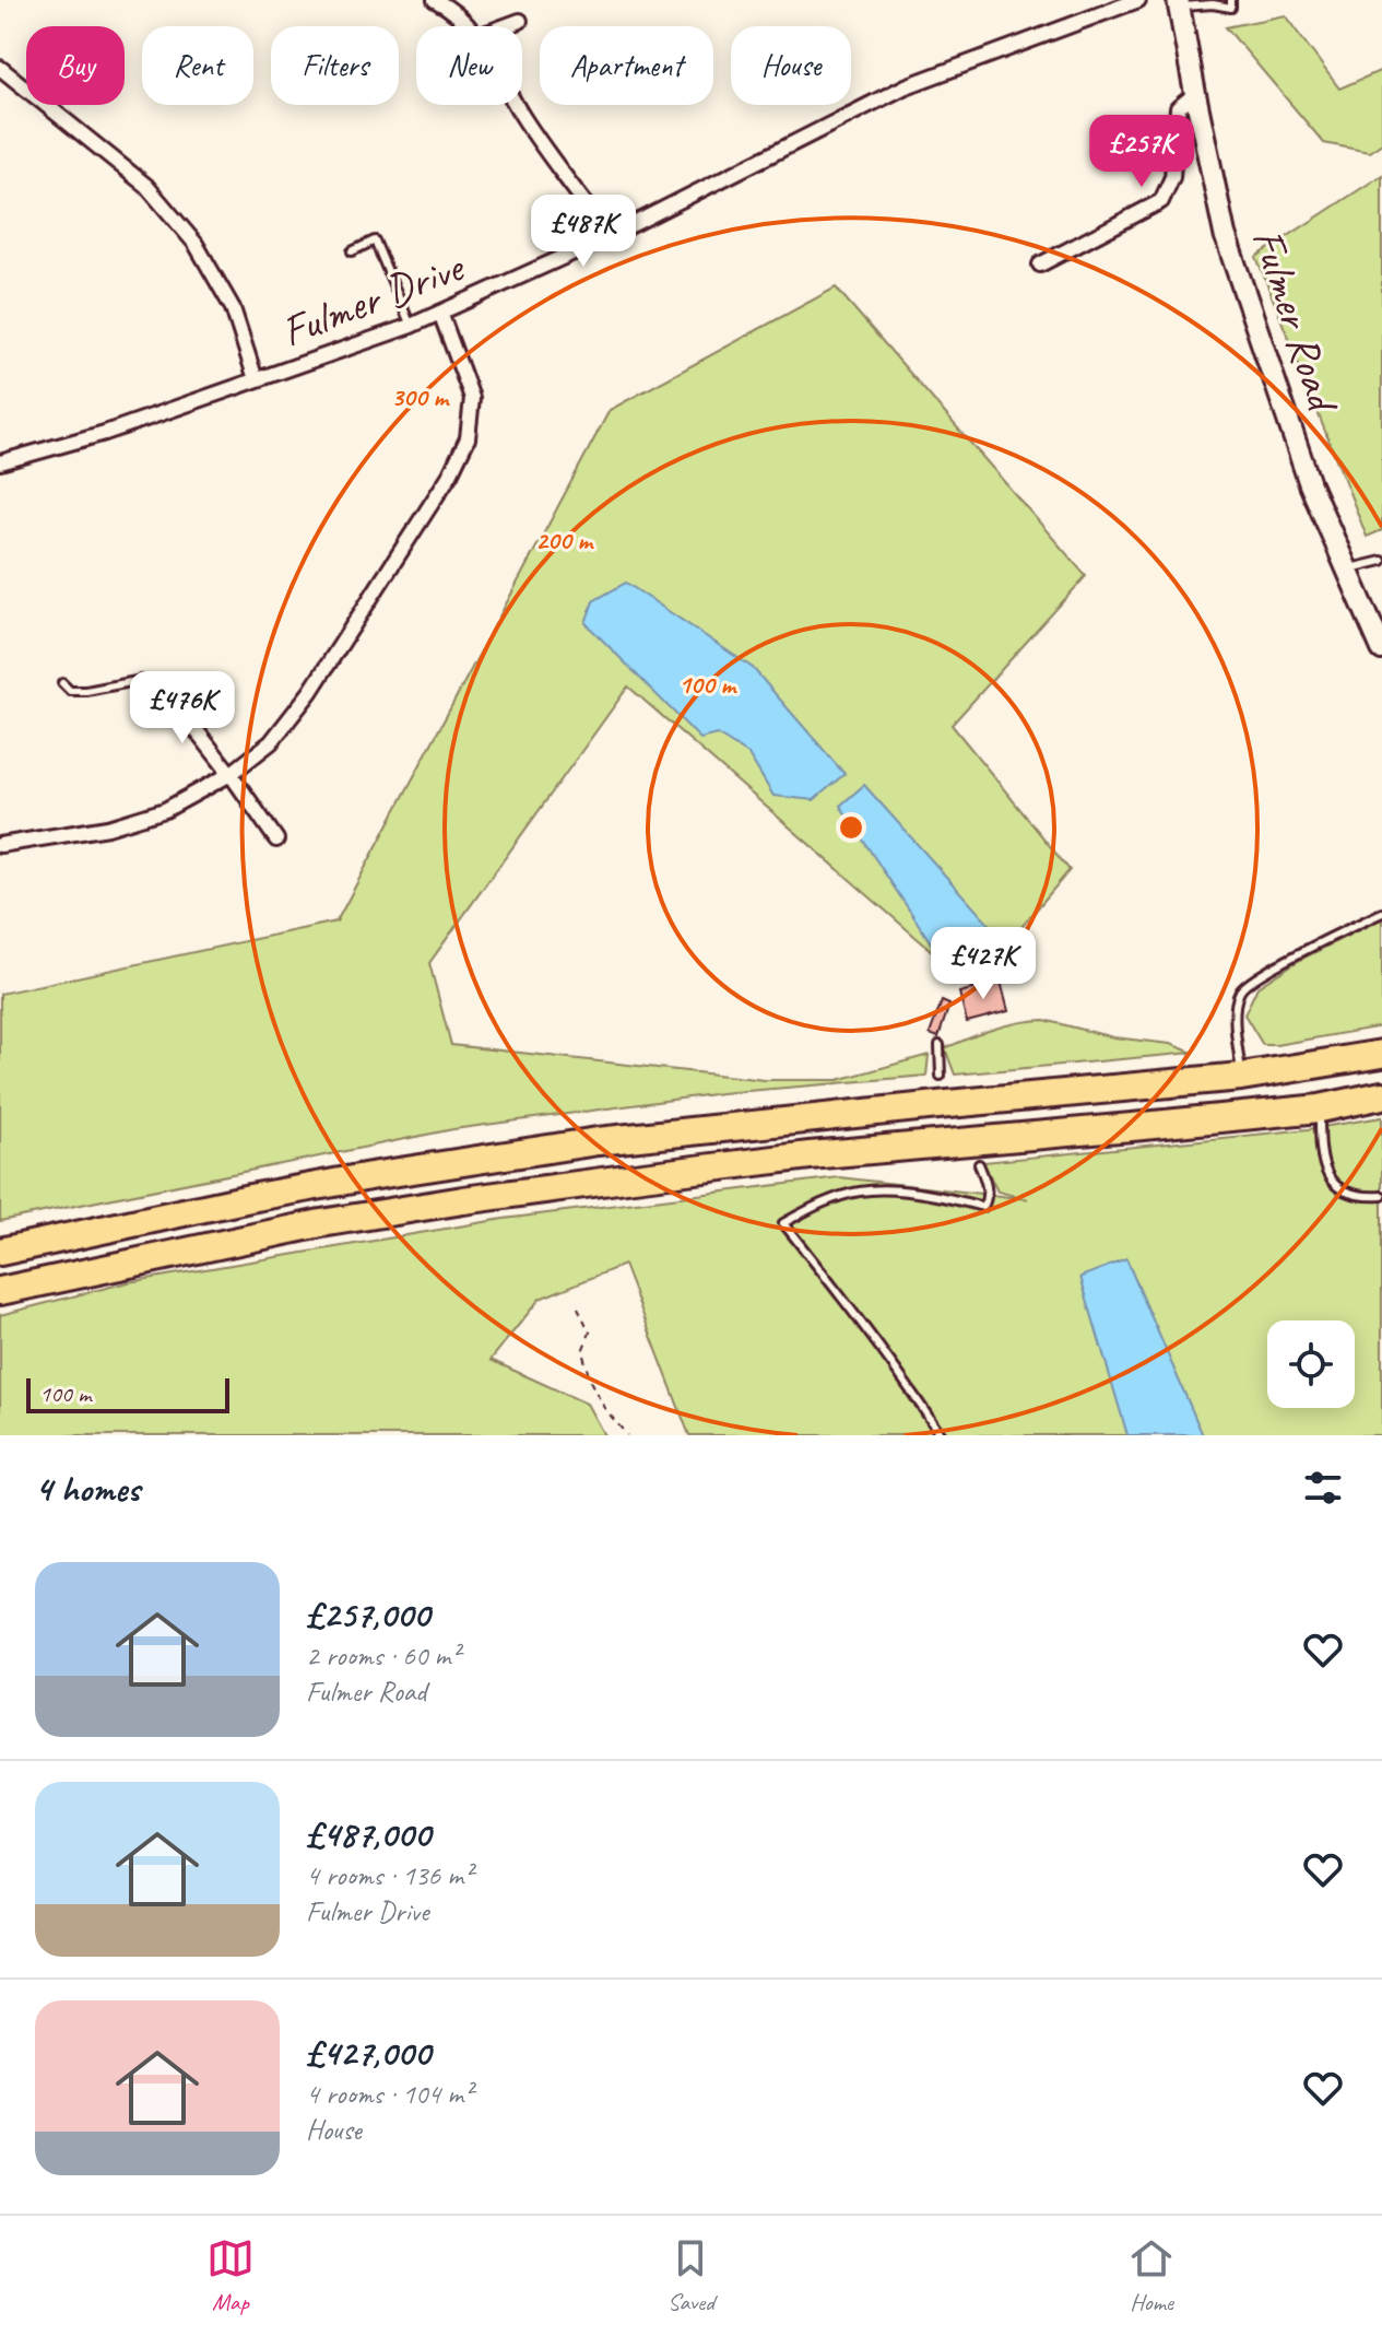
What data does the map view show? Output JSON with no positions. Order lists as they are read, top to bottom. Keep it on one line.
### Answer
{"streets":{"street":["Fulmer Drive","Fulmer Road"]},"scale_bar":"100 m","page":{"chip":["Buy","Rent","Filters","New","Apartment","House"],"price":["£257K","£487K","£476K","£427K"],"scale":"100 m","heading":"4 homes","list":[{"name":"£257,000","note":"2 rooms · 60 m² · Fulmer Road"},{"name":"£487,000","note":"4 rooms · 136 m² · Fulmer Drive"},{"name":"£427,000","note":"4 rooms · 104 m² · House"}],"tabs":["Map","Saved","Home"]},"rings":["300 m","200 m","100 m"]}
